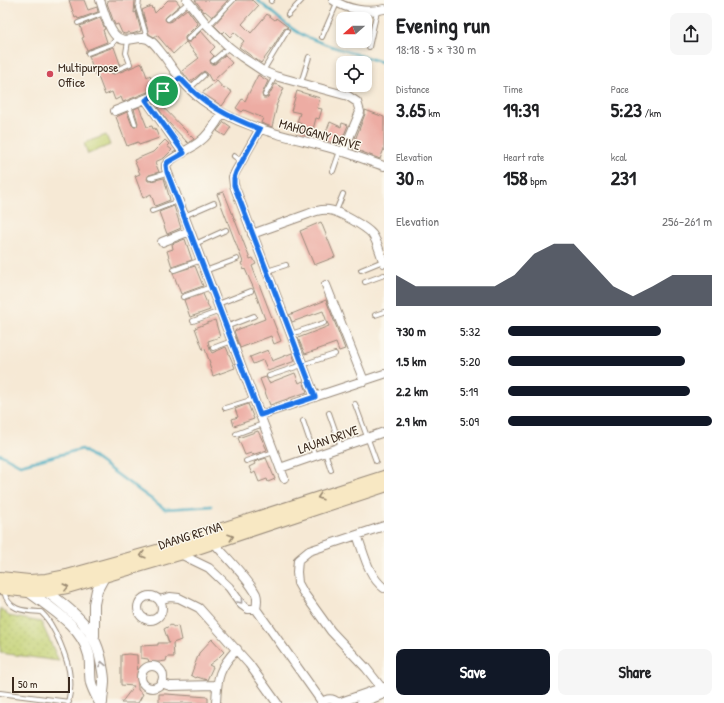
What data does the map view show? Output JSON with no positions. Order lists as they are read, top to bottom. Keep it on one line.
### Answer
{"streets":{"main road":["DAANG REYNA"],"street":["MAHOGANY DRIVE","LAUAN DRIVE"]},"places":["Multipurpose Office"],"scale_bar":"50 m","north":"left","page":{"heading":["Evening run","18:18 · 5 × 730 m"],"stats":[["Distance","3.65 km"],["Time","19:39"],["Pace","5:23 /km"],["Elevation","30 m"],["Heart rate","158 bpm"],["kcal","231"]],"chart":["Elevation","256–261 m"],"list":[{"name":"730 m","note":"5:32"},{"name":"1.5 km","note":"5:20"},{"name":"2.2 km","note":"5:19"},{"name":"2.9 km","note":"5:09"}],"buttons":["Save","Share"],"scale":"50 m"}}
